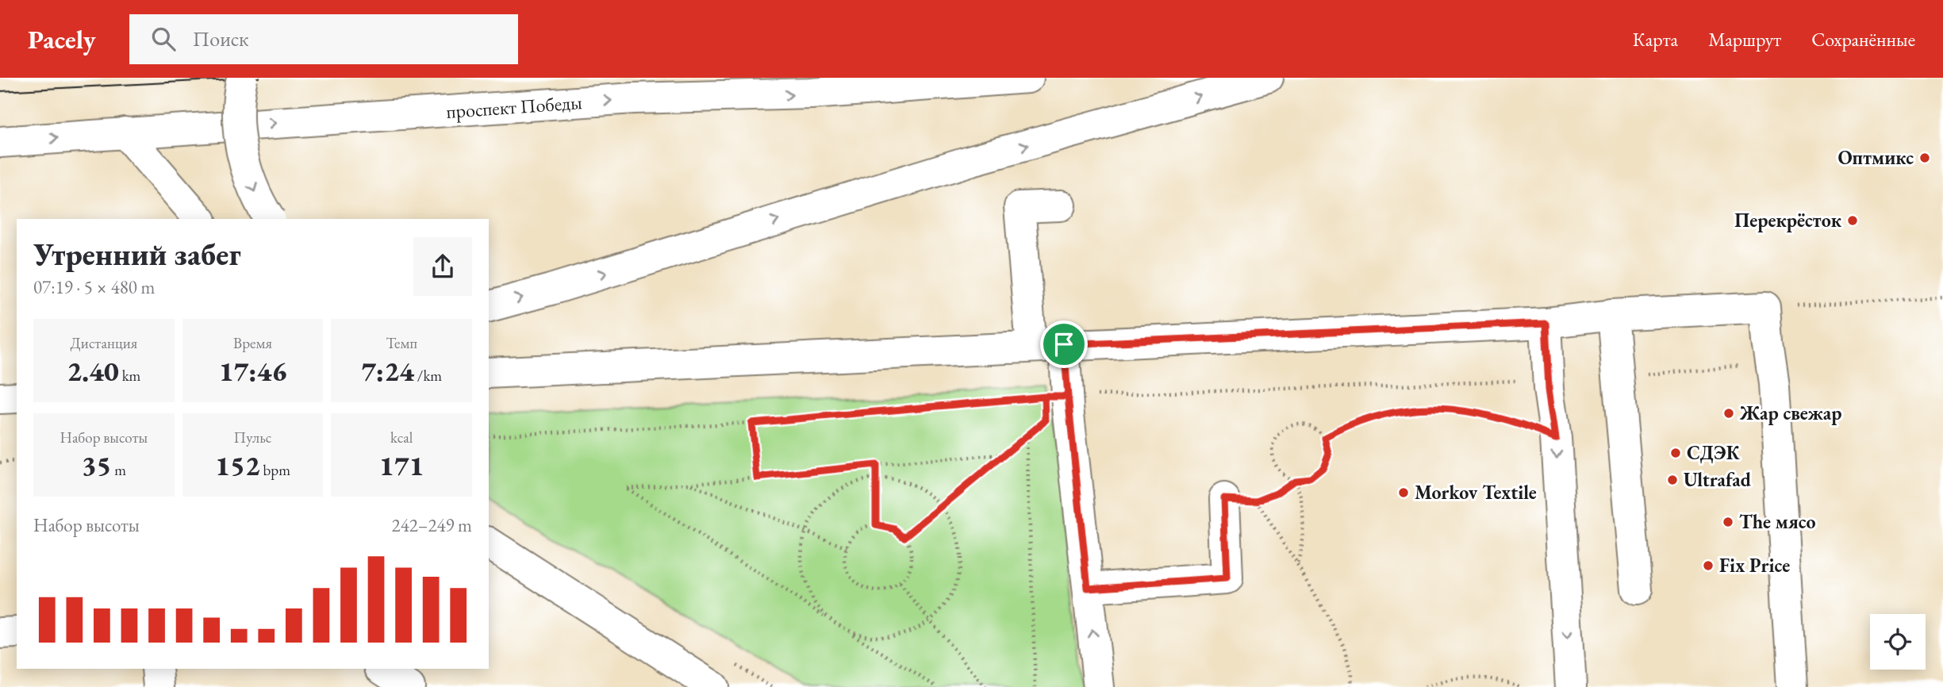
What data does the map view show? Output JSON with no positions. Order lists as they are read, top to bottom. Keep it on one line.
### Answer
{"streets":{"main road":["проспект Победы"]},"places":["Оптмикс","Перекрёсток","Жар свежар","СДЭК","Ultrafad","Morkov Textile","The мясо","Fix Price"],"page":{"header":"Pacely","search":"Поиск","nav":["Карта","Маршрут","Сохранённые"],"heading":["Утренний забег","07:19 · 5 × 480 m"],"stats":[["Дистанция","2.40 km"],["Время","17:46"],["Темп","7:24 /km"],["Набор высоты","35 m"],["Пульс","152 bpm"],["kcal","171"]],"chart":["Набор высоты","242–249 m"]}}
